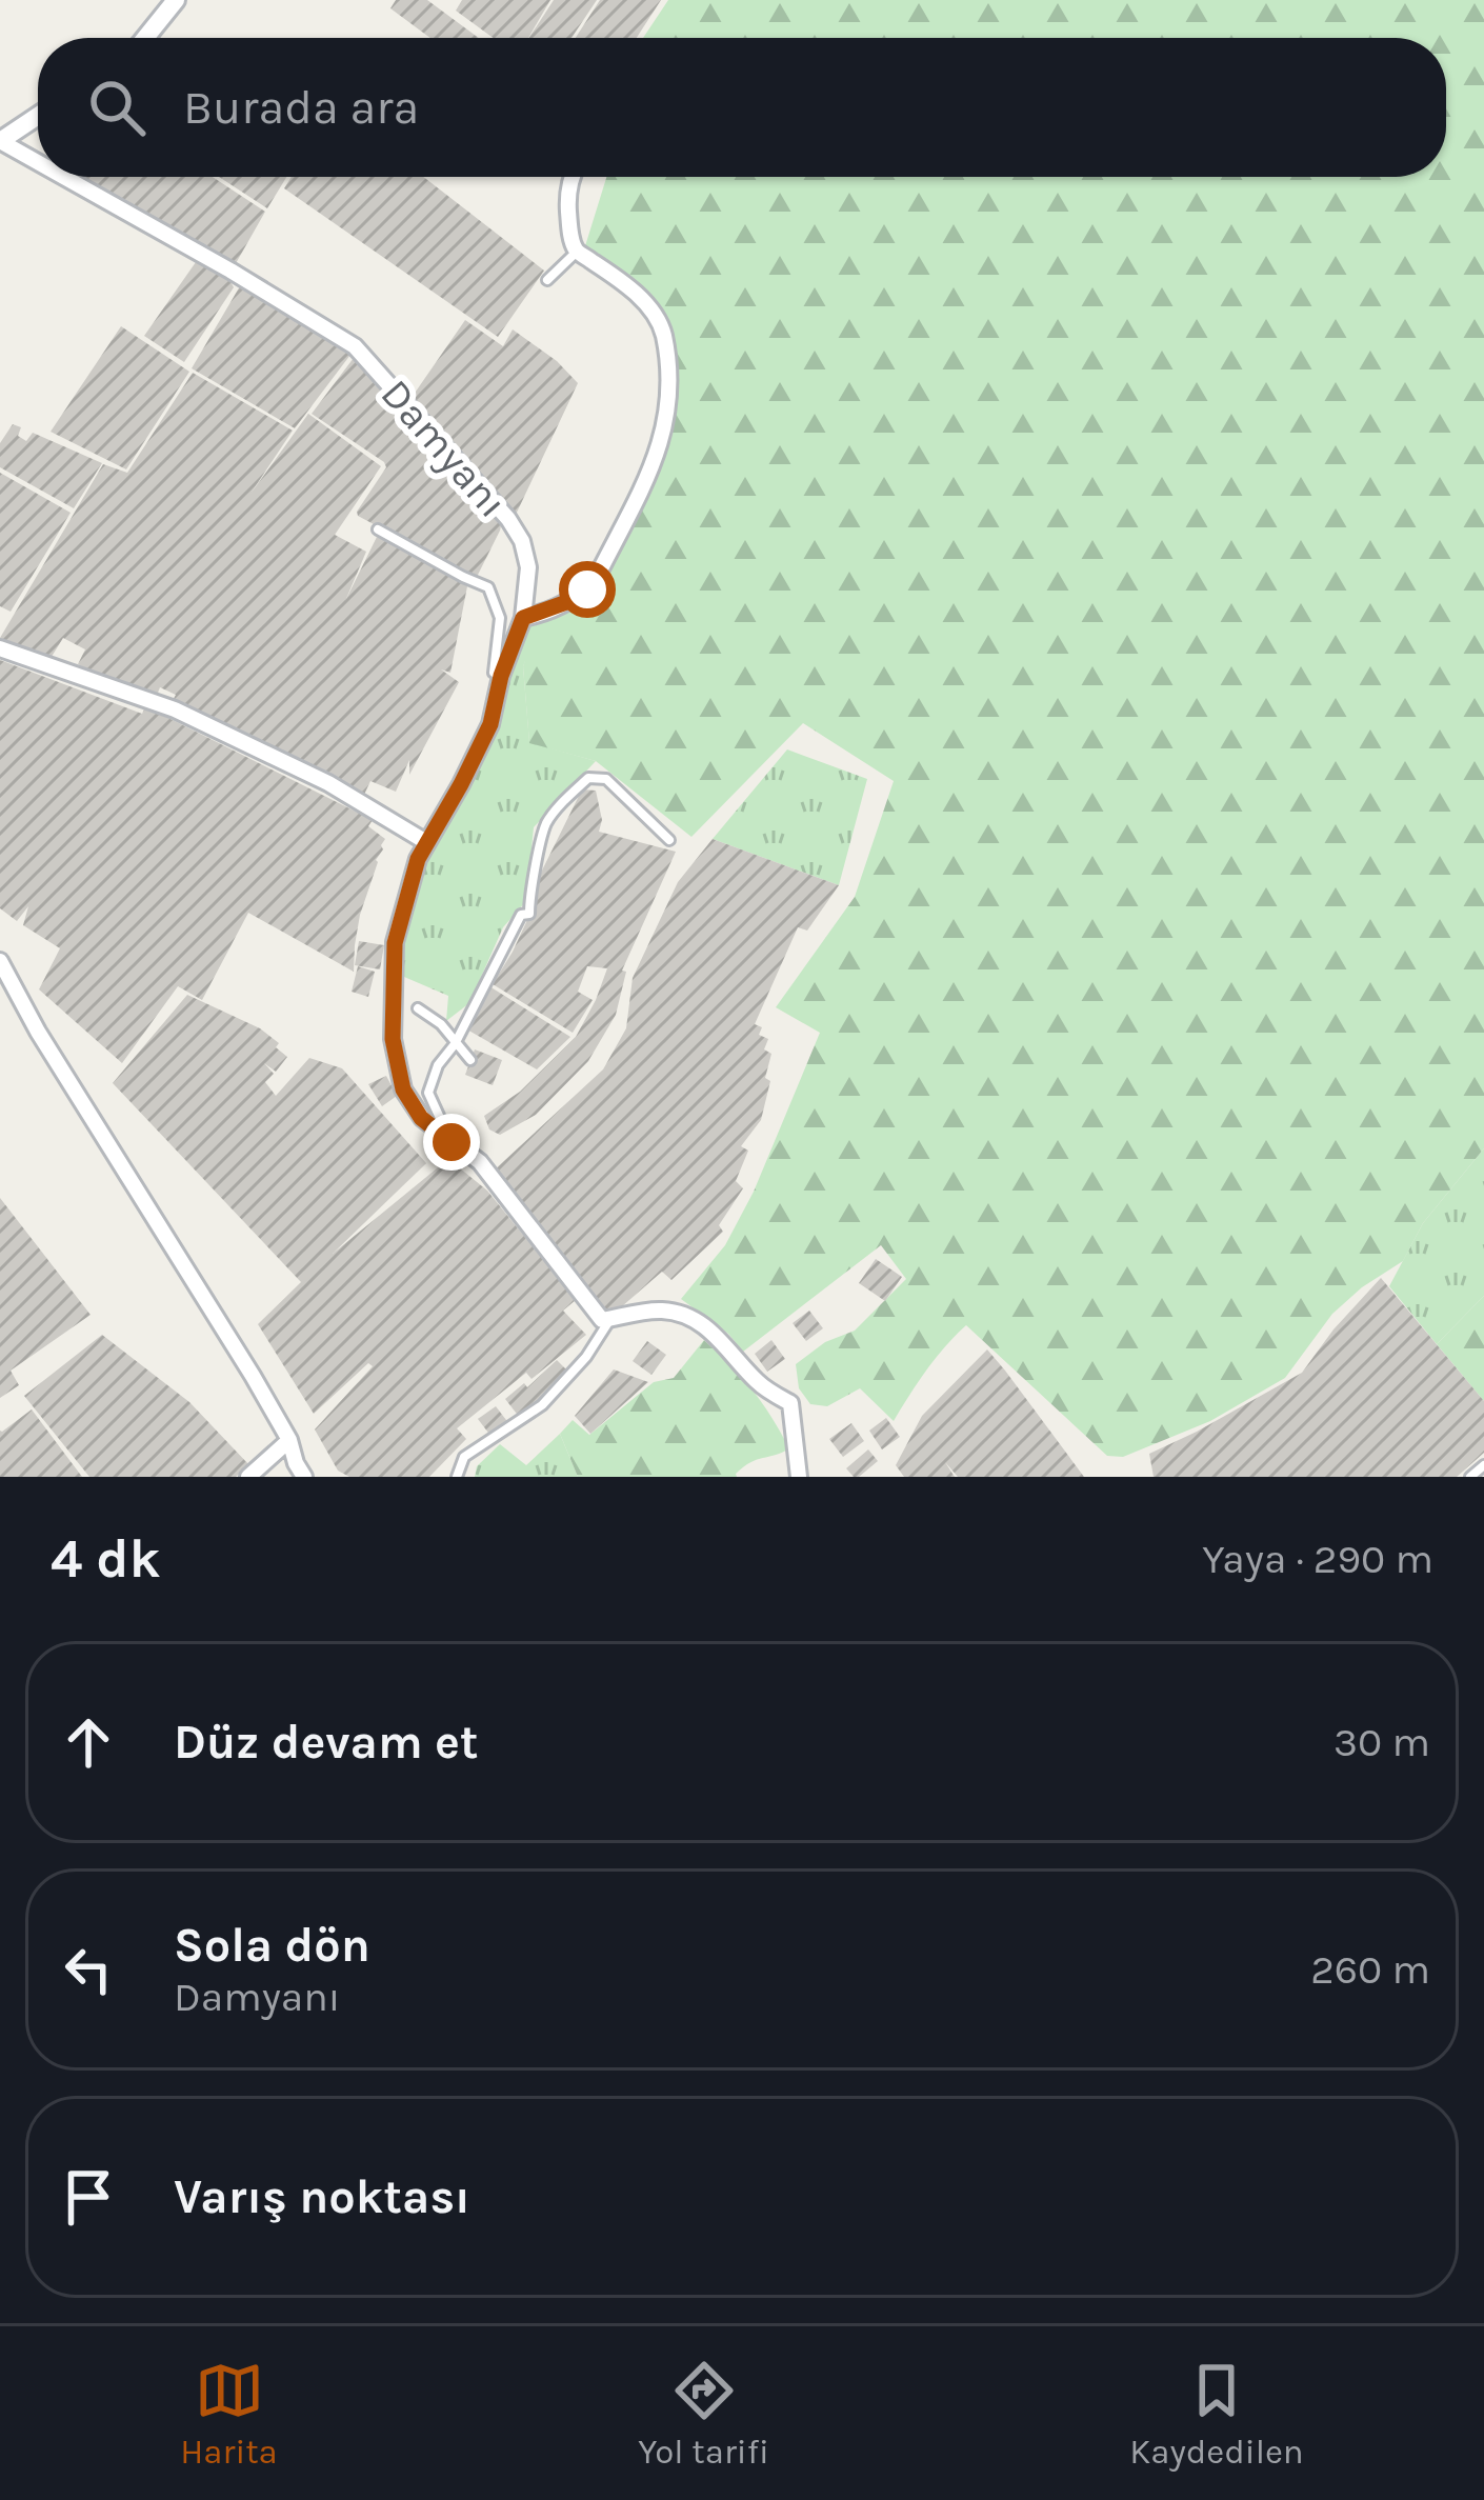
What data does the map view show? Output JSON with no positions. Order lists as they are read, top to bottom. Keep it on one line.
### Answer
{"streets":{"street":["Damyanı"]},"page":{"search":"Burada ara","heading":["4 dk","Yaya · 290 m"],"list":[["Düz devam et","30 m"],["Sola dön","Damyanı","260 m"],"Varış noktası"],"nav":["Harita","Yol tarifi","Kaydedilen"]}}
